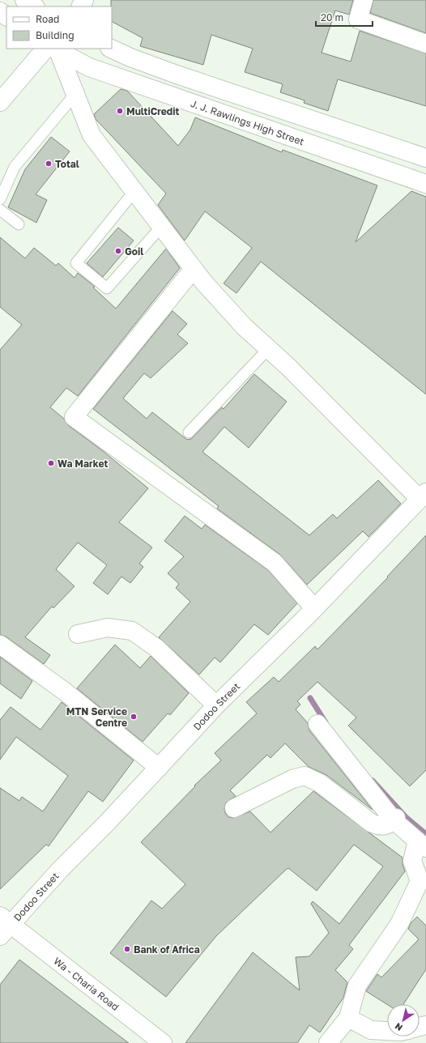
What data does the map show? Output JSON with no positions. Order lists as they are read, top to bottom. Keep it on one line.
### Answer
{"streets":{"street":["J. J. Rawlings High Street","Dodoo Street","Wa - Charia Road"]},"crossings":[["Dodoo Street","Wa - Charia Road"]],"places":["MultiCredit","Total","Goil","Wa Market","MTN Service Centre","Bank of Africa"],"legend":["Road","Building"],"scale_bar":"20 m","north":"bottom left"}
